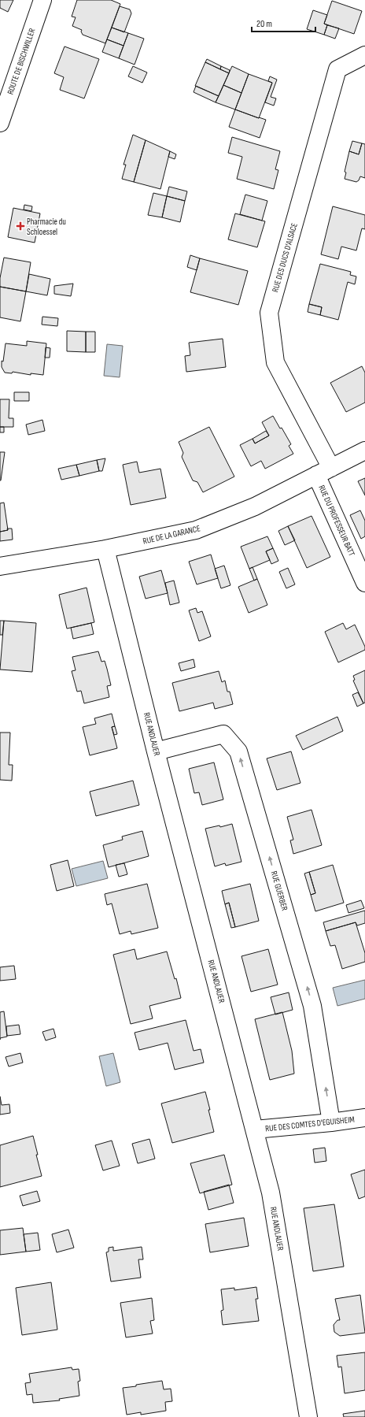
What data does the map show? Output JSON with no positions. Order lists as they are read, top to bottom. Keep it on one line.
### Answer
{"streets":{"street":["ROUTE DE BISCHWILLER","RUE DES DUCS D'ALSACE","RUE DU PROFESSEUR BATT","RUE DE LA GARANCE","RUE ANDLAUER","RUE GUERBER","RUE DES COMTES D'EGUISHEIM"]},"crossings":[["RUE DES DUCS D'ALSACE","RUE DU PROFESSEUR BATT"],["RUE DES DUCS D'ALSACE","RUE DE LA GARANCE"],["RUE DU PROFESSEUR BATT","RUE DE LA GARANCE"],["RUE DE LA GARANCE","RUE ANDLAUER"],["RUE ANDLAUER","RUE GUERBER"],["RUE ANDLAUER","RUE DES COMTES D'EGUISHEIM"],["RUE GUERBER","RUE DES COMTES D'EGUISHEIM"]],"one_way":["RUE GUERBER"],"places":{"health":["Pharmacie du Schloessel"]},"scale_bar":"20 m"}
